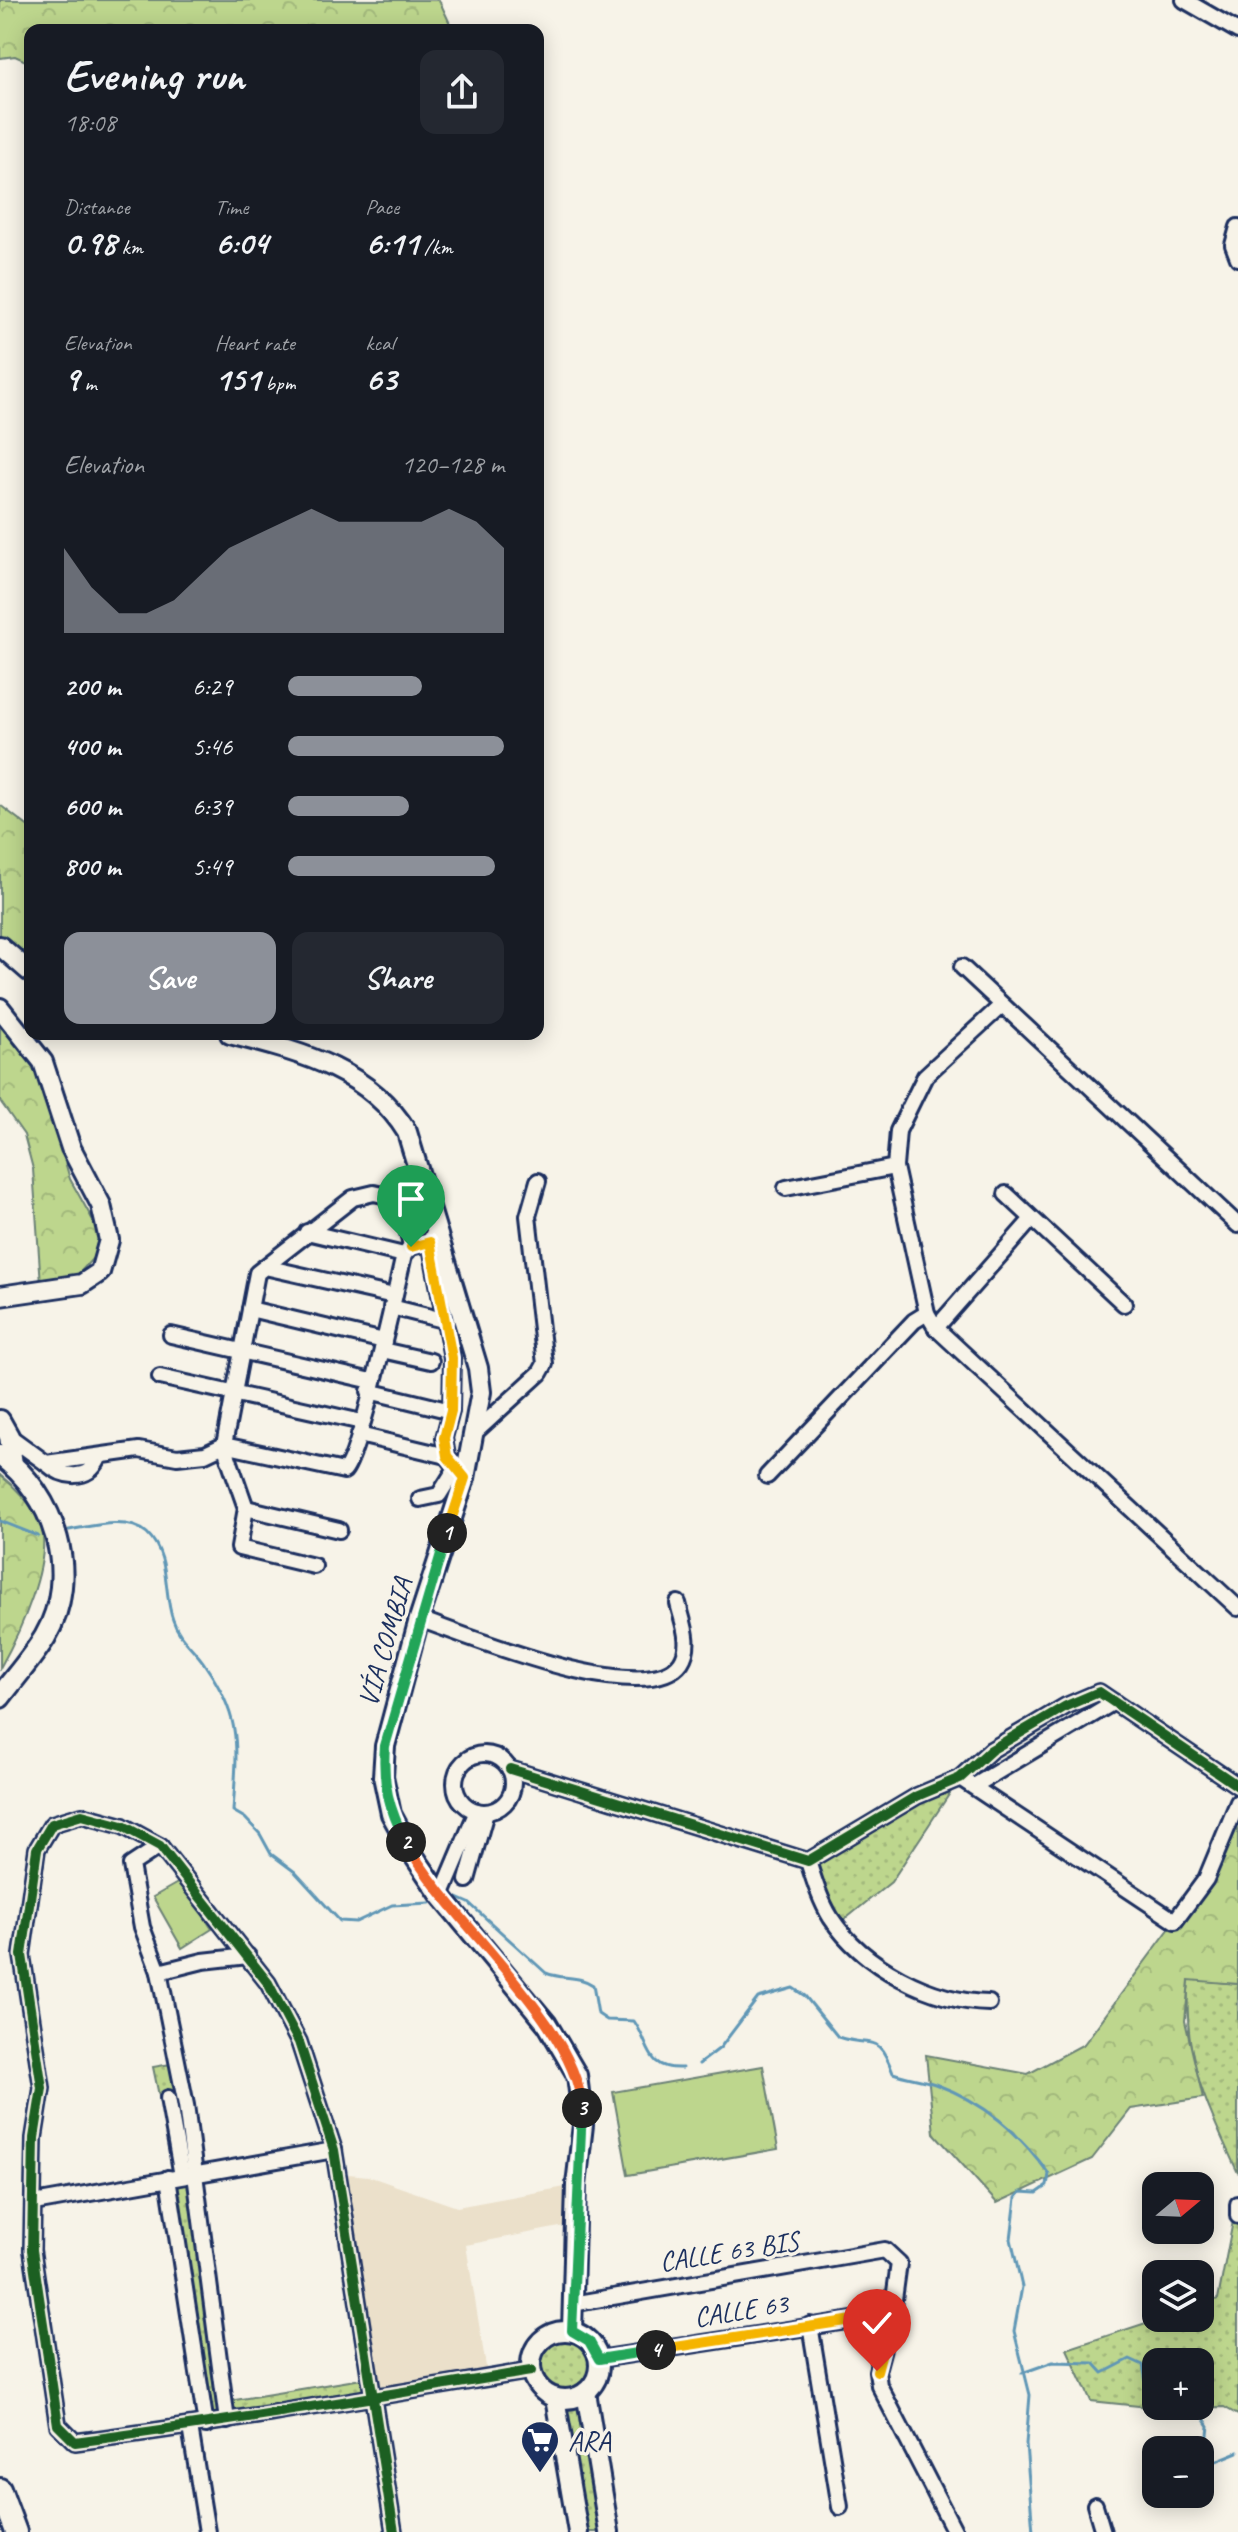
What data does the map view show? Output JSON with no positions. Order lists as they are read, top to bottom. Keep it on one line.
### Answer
{"streets":{"main road":["VÍA COMBIA"],"street":["CALLE 63 BIS","CALLE 63"]},"crossings":[["VÍA COMBIA","CALLE 63 BIS"],["VÍA COMBIA","CALLE 63"],["CALLE 63 BIS","CALLE 63"]],"places":{"supermarket":["ARA"]},"north":"right","page":{"heading":["Evening run","18:08"],"stats":[["Distance","0.98 km"],["Time","6:04"],["Pace","6:11 /km"],["Elevation","9 m"],["Heart rate","151 bpm"],["kcal","63"]],"chart":["Elevation","120–128 m"],"list":[{"name":"200 m","note":"6:29"},{"name":"400 m","note":"5:46"},{"name":"600 m","note":"6:39"},{"name":"800 m","note":"5:49"}],"buttons":["Save","Share"],"pins":["1","2","3","4"],"map_buttons":["+","−"]}}
